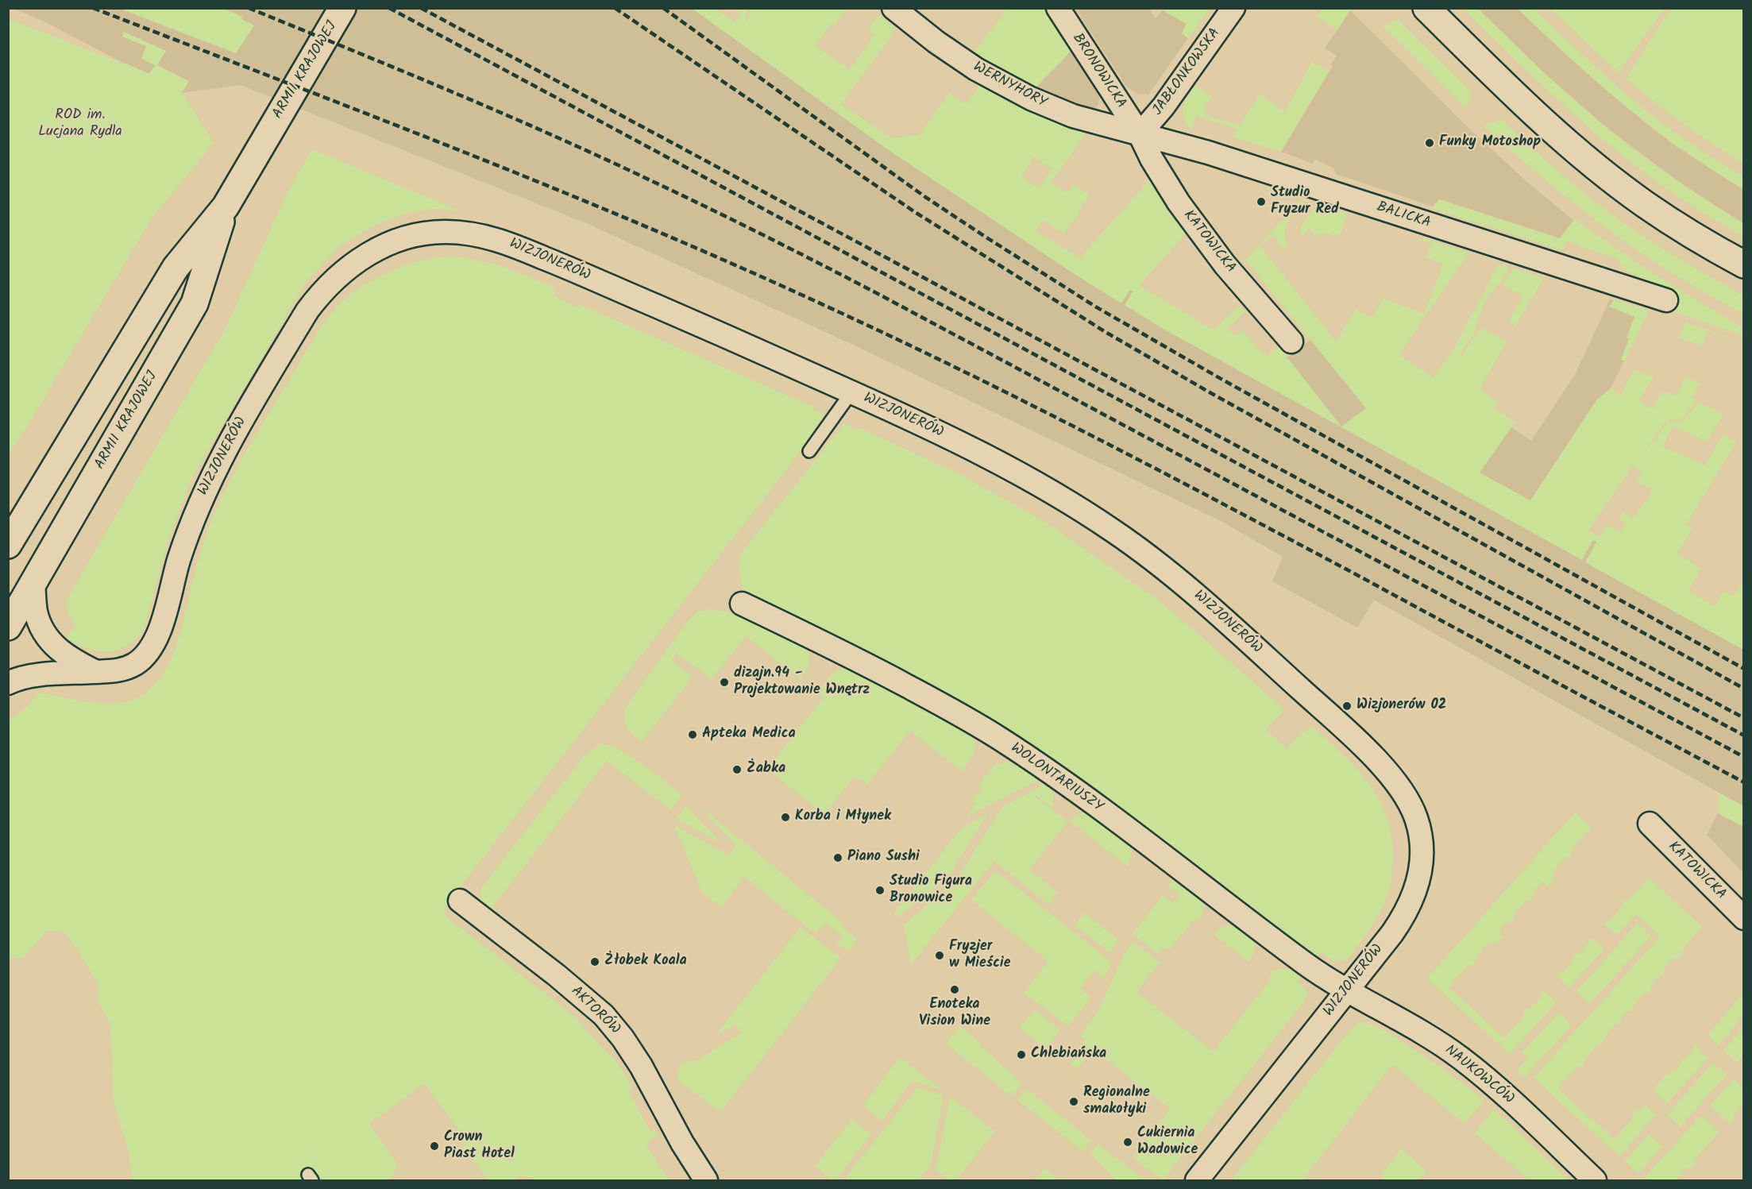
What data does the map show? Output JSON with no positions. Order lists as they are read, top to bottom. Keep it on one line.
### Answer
{"streets":{"main road":["ARMII KRAJOWEJ"],"street":["BRONOWICKA","JABŁONKOWSKA","WERNYHORY","BALICKA","KATOWICKA","WIZJONERÓW","WOLONTARIUSZY","AKTORÓW","NAUKOWCÓW"]},"crossings":[["BRONOWICKA","JABŁONKOWSKA"],["BRONOWICKA","WERNYHORY"],["BRONOWICKA","BALICKA"],["BRONOWICKA","KATOWICKA"],["JABŁONKOWSKA","WERNYHORY"],["JABŁONKOWSKA","BALICKA"],["JABŁONKOWSKA","KATOWICKA"],["WERNYHORY","BALICKA"],["WERNYHORY","KATOWICKA"],["BALICKA","KATOWICKA"],["WIZJONERÓW","WOLONTARIUSZY"],["WIZJONERÓW","NAUKOWCÓW"],["WOLONTARIUSZY","NAUKOWCÓW"]],"parks":["ROD im. Lucjana Rydla"],"places":["Funky Motoshop","Studio Fryzur Red","dizajn.94 - Projektowanie Wnętrz","Wizjonerów 02","Apteka Medica","Żabka","Korba i Młynek","Piano Sushi","Studio Figura Bronowice","Fryzjer w Mieście","Żłobek Koala","Enoteka Vision Wine","Chlebiańska","Regionalne smakołyki","Cukiernia Wadowice","Crown Piast Hotel"]}
